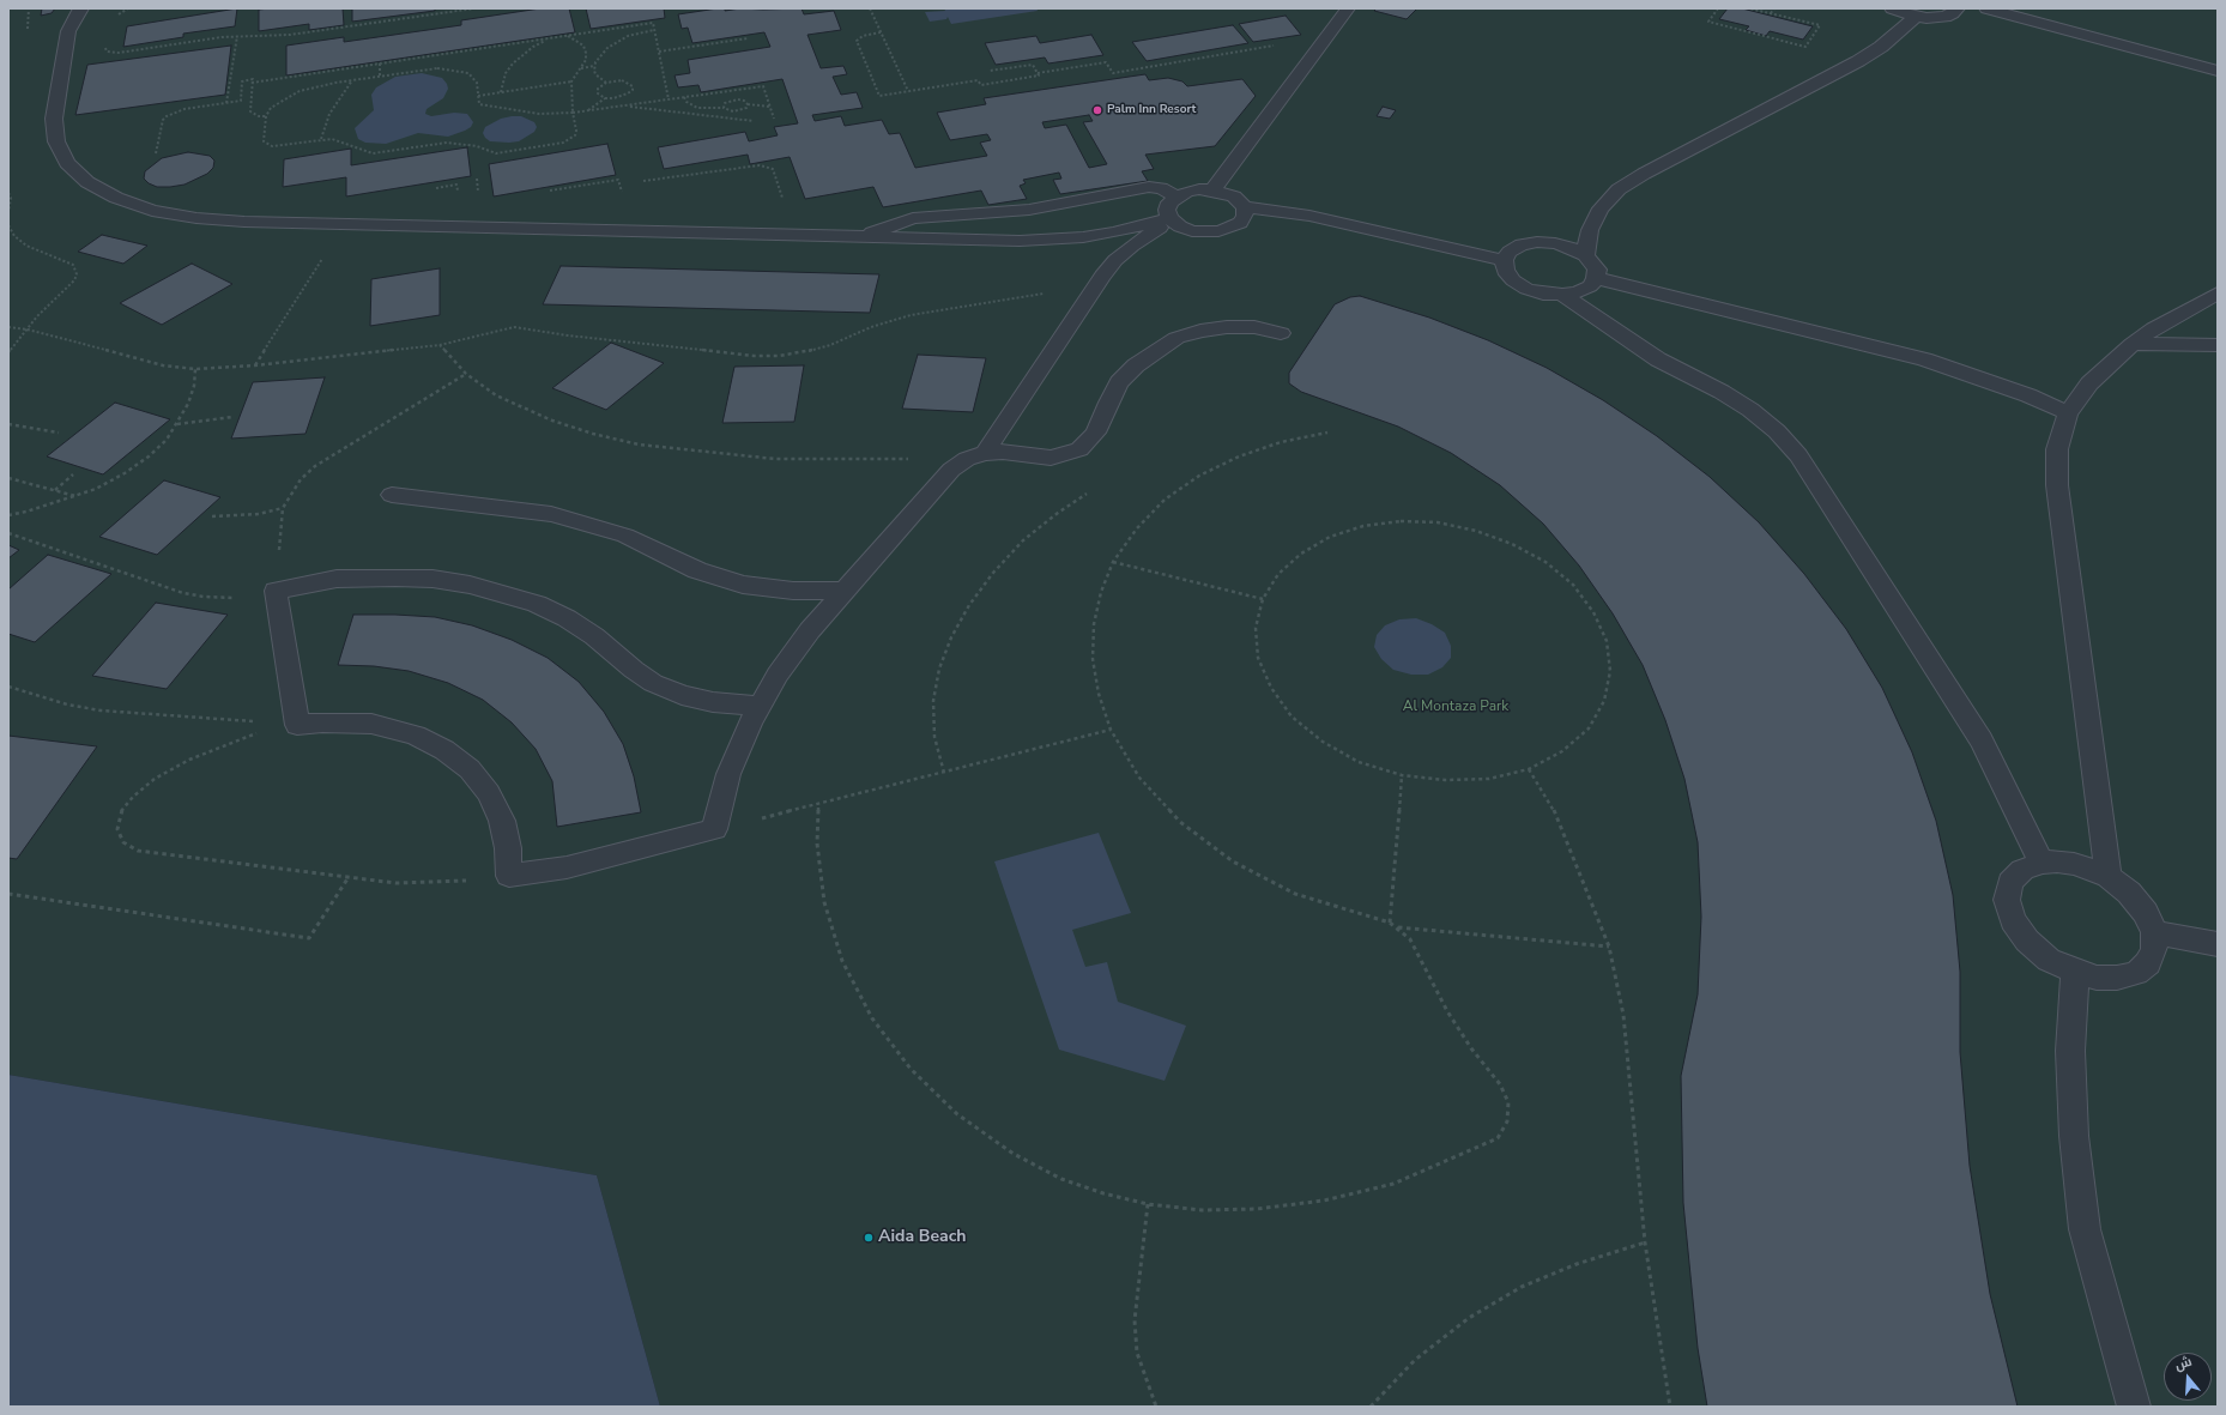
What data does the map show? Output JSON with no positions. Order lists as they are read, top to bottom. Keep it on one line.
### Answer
{"parks":["Al Montaza Park"],"places":["Palm Inn Resort","Aida Beach"],"north":"top"}
